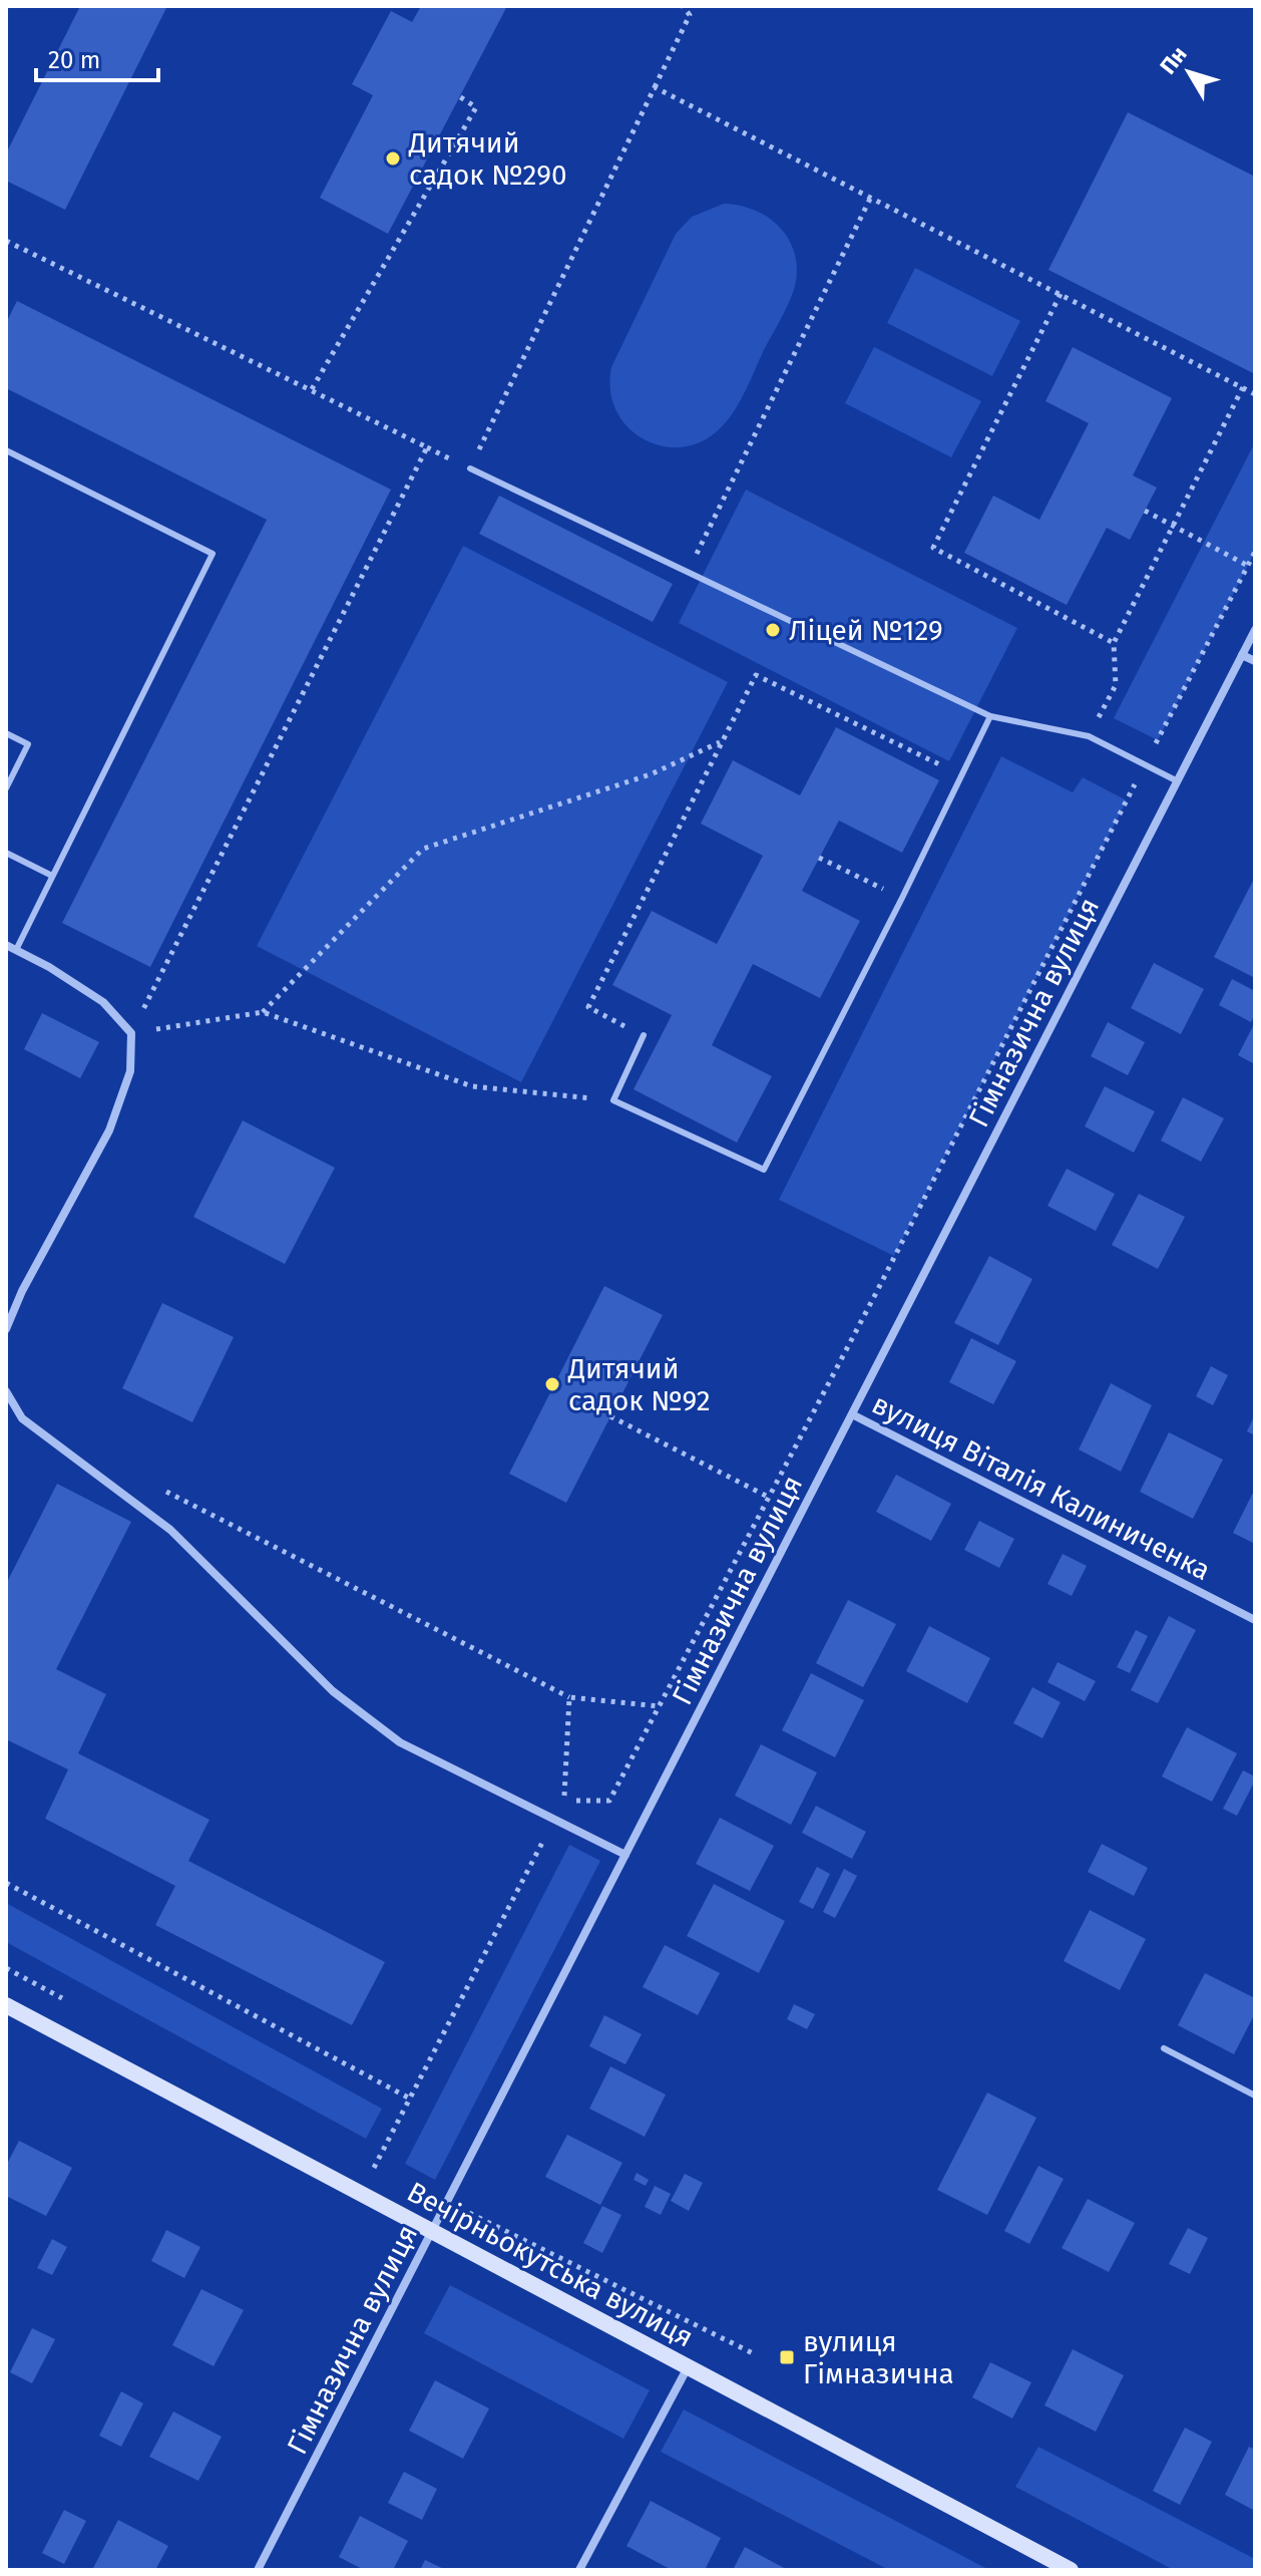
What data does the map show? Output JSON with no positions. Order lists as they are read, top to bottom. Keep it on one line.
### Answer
{"streets":{"street":["Гімназична вулиця","вулиця Віталія Калиниченка","Вечірньокутська вулиця"]},"crossings":[["Гімназична вулиця","вулиця Віталія Калиниченка"],["Гімназична вулиця","Вечірньокутська вулиця"]],"places":{"other":["Дитячий садок №290","Ліцей №129","Дитячий садок №92"],"transit":["вулиця Гімназична"]},"scale_bar":"20 m","north":"top left"}
